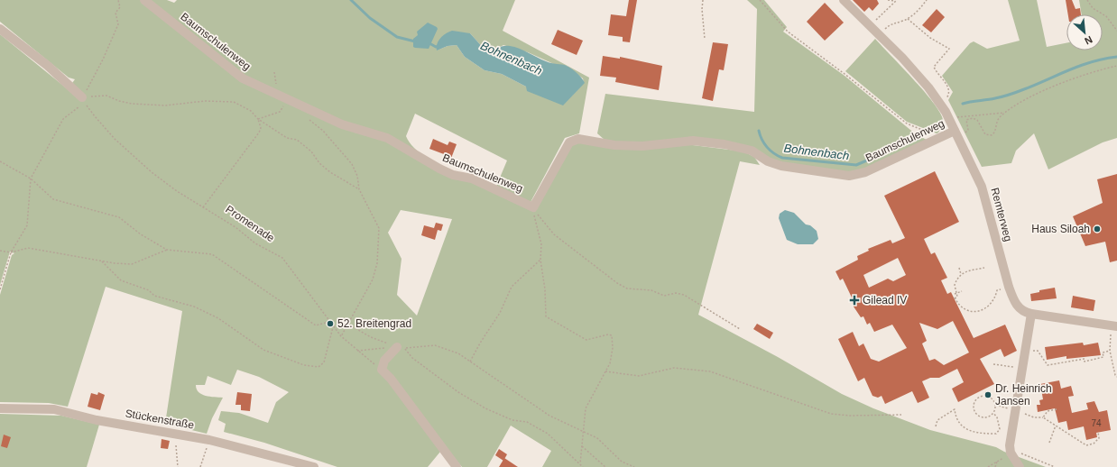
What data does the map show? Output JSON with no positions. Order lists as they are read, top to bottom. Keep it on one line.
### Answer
{"streets":{"street":["Baumschulenweg","Remterweg","Stückenstraße"],"path":["Promenade"]},"crossings":[["Baumschulenweg","Remterweg"]],"water":["Bohnenbach"],"places":{"other":["Haus Siloah","52. Breitengrad","Dr. Heinrich Jansen"],"health":["Gilead IV"]},"house_numbers":["74"],"north":"bottom right"}
